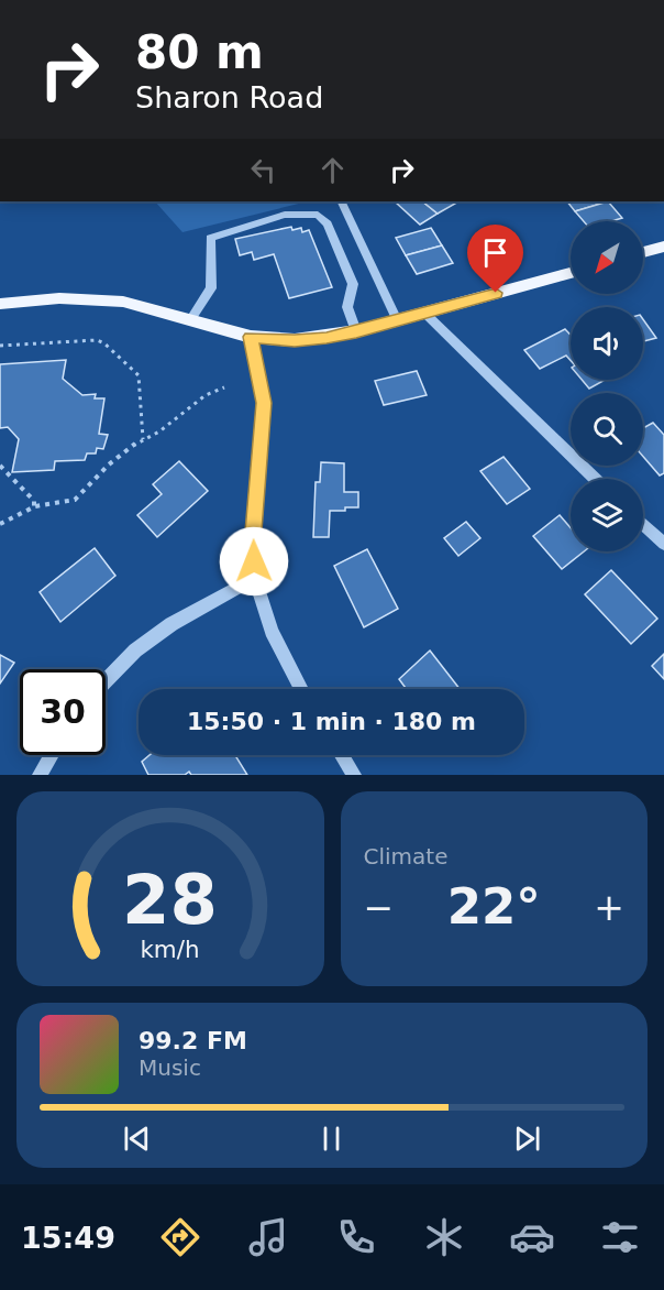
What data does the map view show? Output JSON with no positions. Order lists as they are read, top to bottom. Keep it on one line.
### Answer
{"north":"bottom left","page":{"turn":["80 m","Sharon Road"],"limit":"30","trip":"15:50 · 1 min · 180 m","tile":"Climate","heat":["−","22°","+"],"song":["99.2 FM","Music"],"tabs":"15:49","gauge":["28","km/h"]}}
